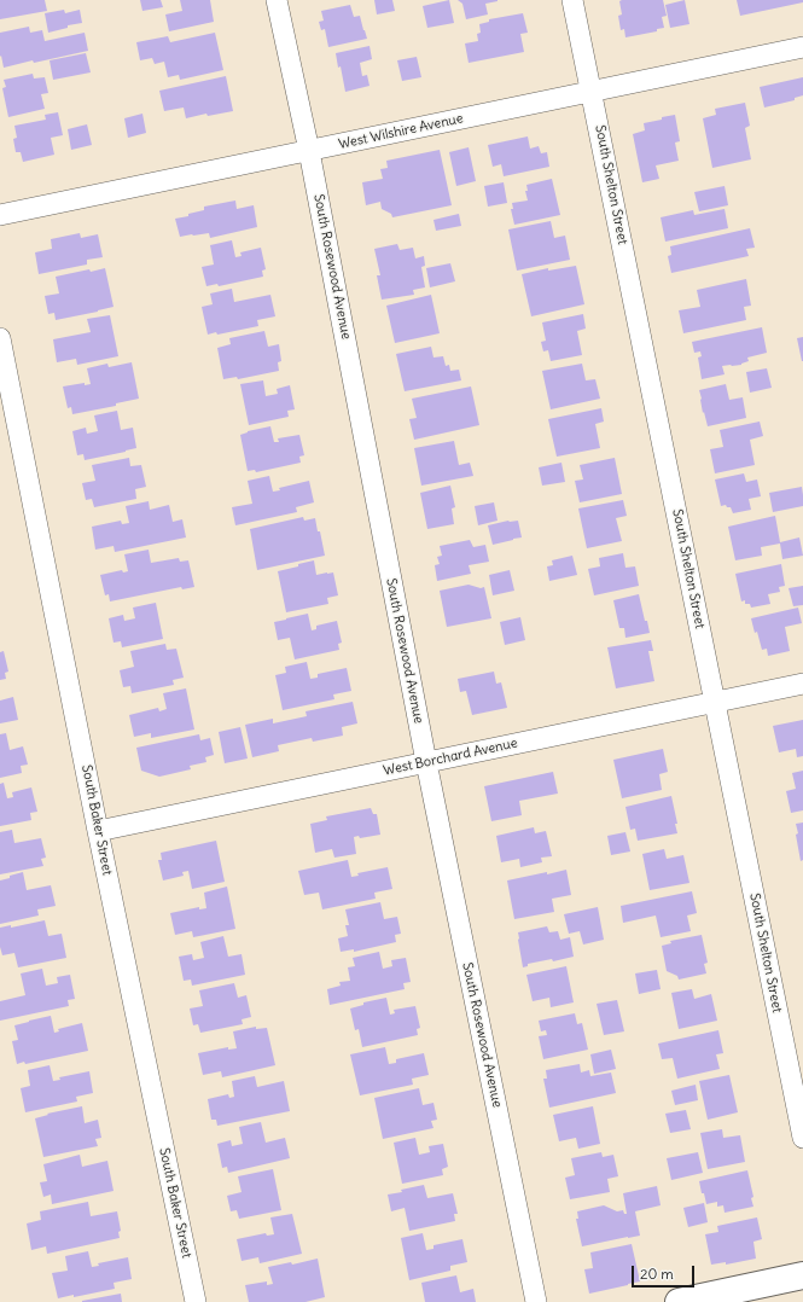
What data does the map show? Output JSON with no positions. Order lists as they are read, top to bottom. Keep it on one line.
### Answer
{"streets":{"street":["West Wilshire Avenue","South Shelton Street","South Rosewood Avenue","West Borchard Avenue","South Baker Street"]},"crossings":[["West Wilshire Avenue","South Shelton Street"],["West Wilshire Avenue","South Rosewood Avenue"],["South Shelton Street","West Borchard Avenue"],["South Rosewood Avenue","West Borchard Avenue"],["West Borchard Avenue","South Baker Street"]],"scale_bar":"20 m"}
